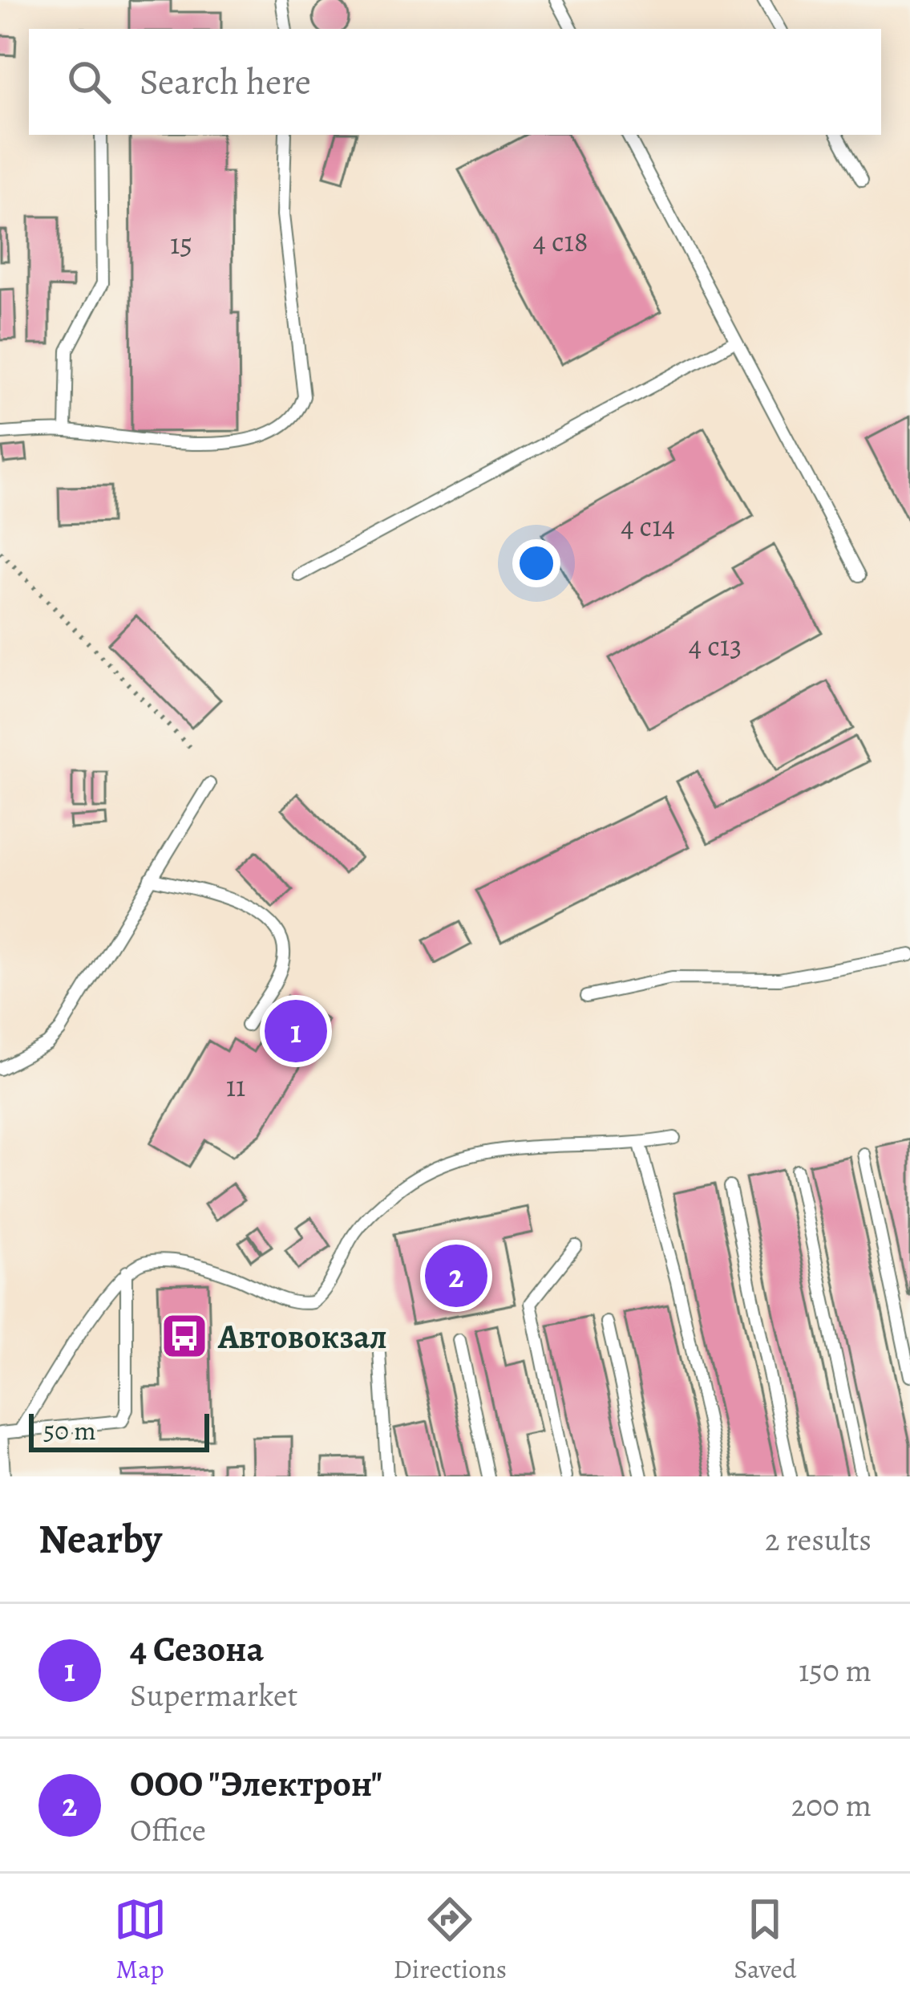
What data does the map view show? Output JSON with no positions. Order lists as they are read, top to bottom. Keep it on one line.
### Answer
{"places":{"bus stop":["Автовокзал"]},"house_numbers":["4 с18","15","4 с14","4 с13","11"],"scale_bar":"50 m","page":{"search":"Search here","pins":["1","2"],"scale":"50 m","heading":["Nearby","2 results"],"list":[{"mark":"1","name":"4 Сезона","note":"Supermarket","value":"150 m"},{"mark":"2","name":"ООО \"Электрон\"","note":"Office","value":"200 m"}],"nav":["Map","Directions","Saved"]}}
